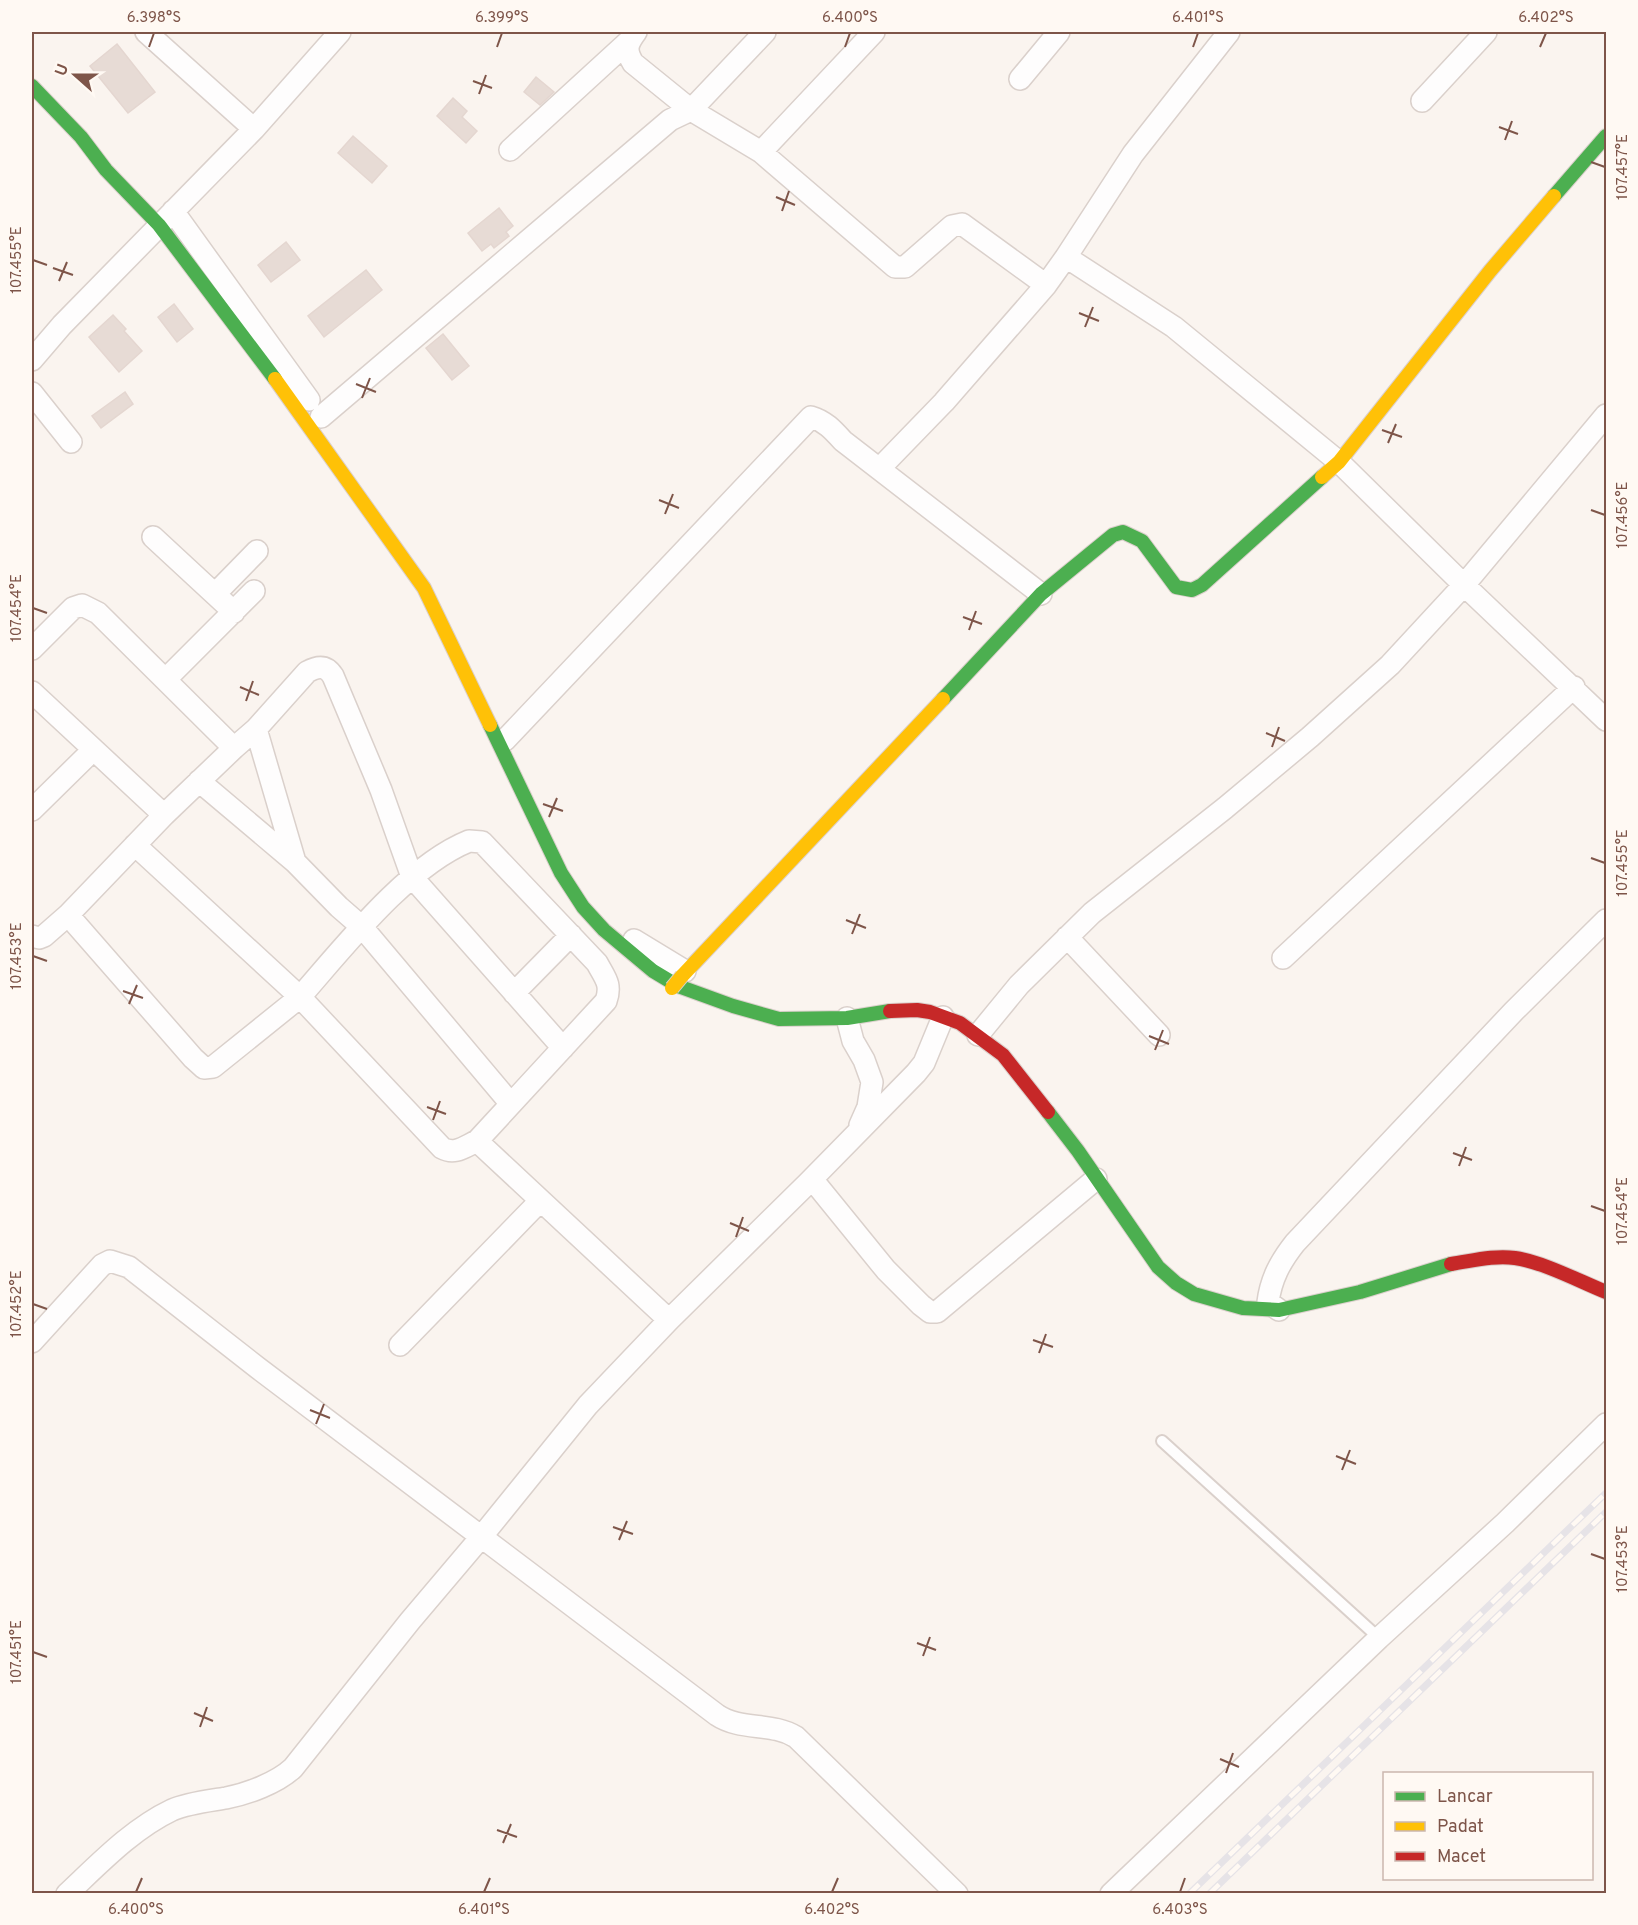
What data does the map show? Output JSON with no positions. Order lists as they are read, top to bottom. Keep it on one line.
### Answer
{"legend":["Lancar","Padat","Macet"],"north":"left","coordinates":["6.398°S","6.399°S","6.400°S","6.401°S","6.402°S","107.457°E","107.455°E","107.456°E","107.454°E","107.453°E","107.452°E","107.451°E","6.403°S"]}
